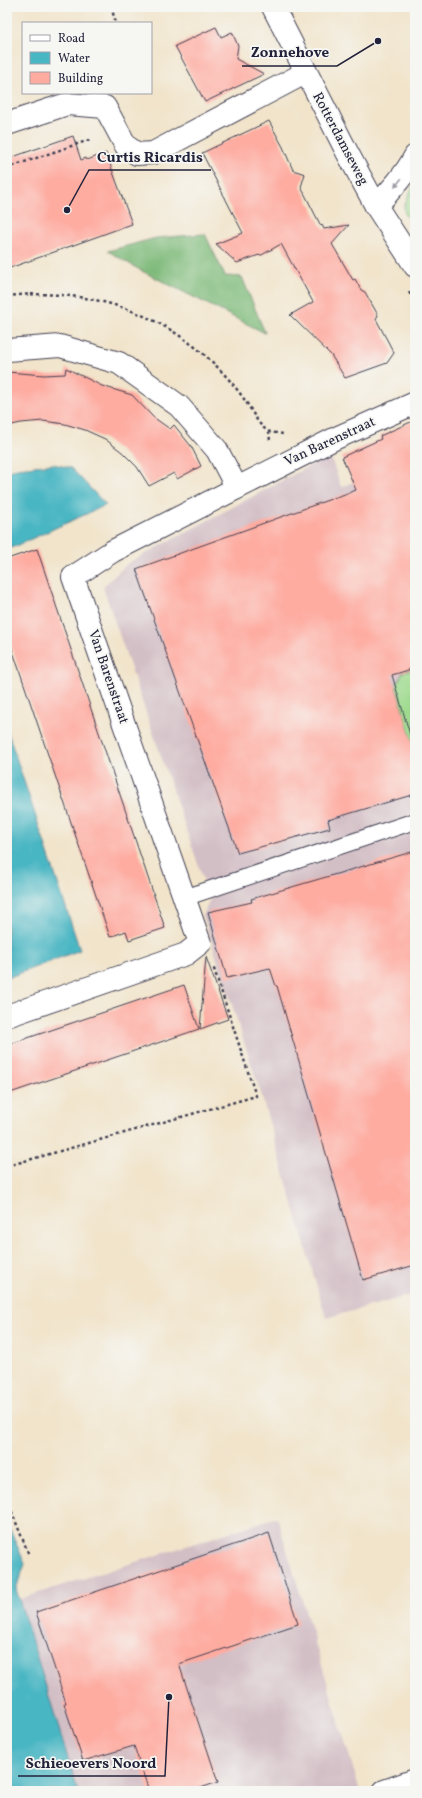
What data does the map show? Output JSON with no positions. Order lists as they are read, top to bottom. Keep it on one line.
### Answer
{"streets":{"street":["Rotterdamseweg","Van Barenstraat"]},"places":["Zonnehove","Curtis Ricardis","Schieoevers Noord"],"legend":["Road","Water","Building"]}
